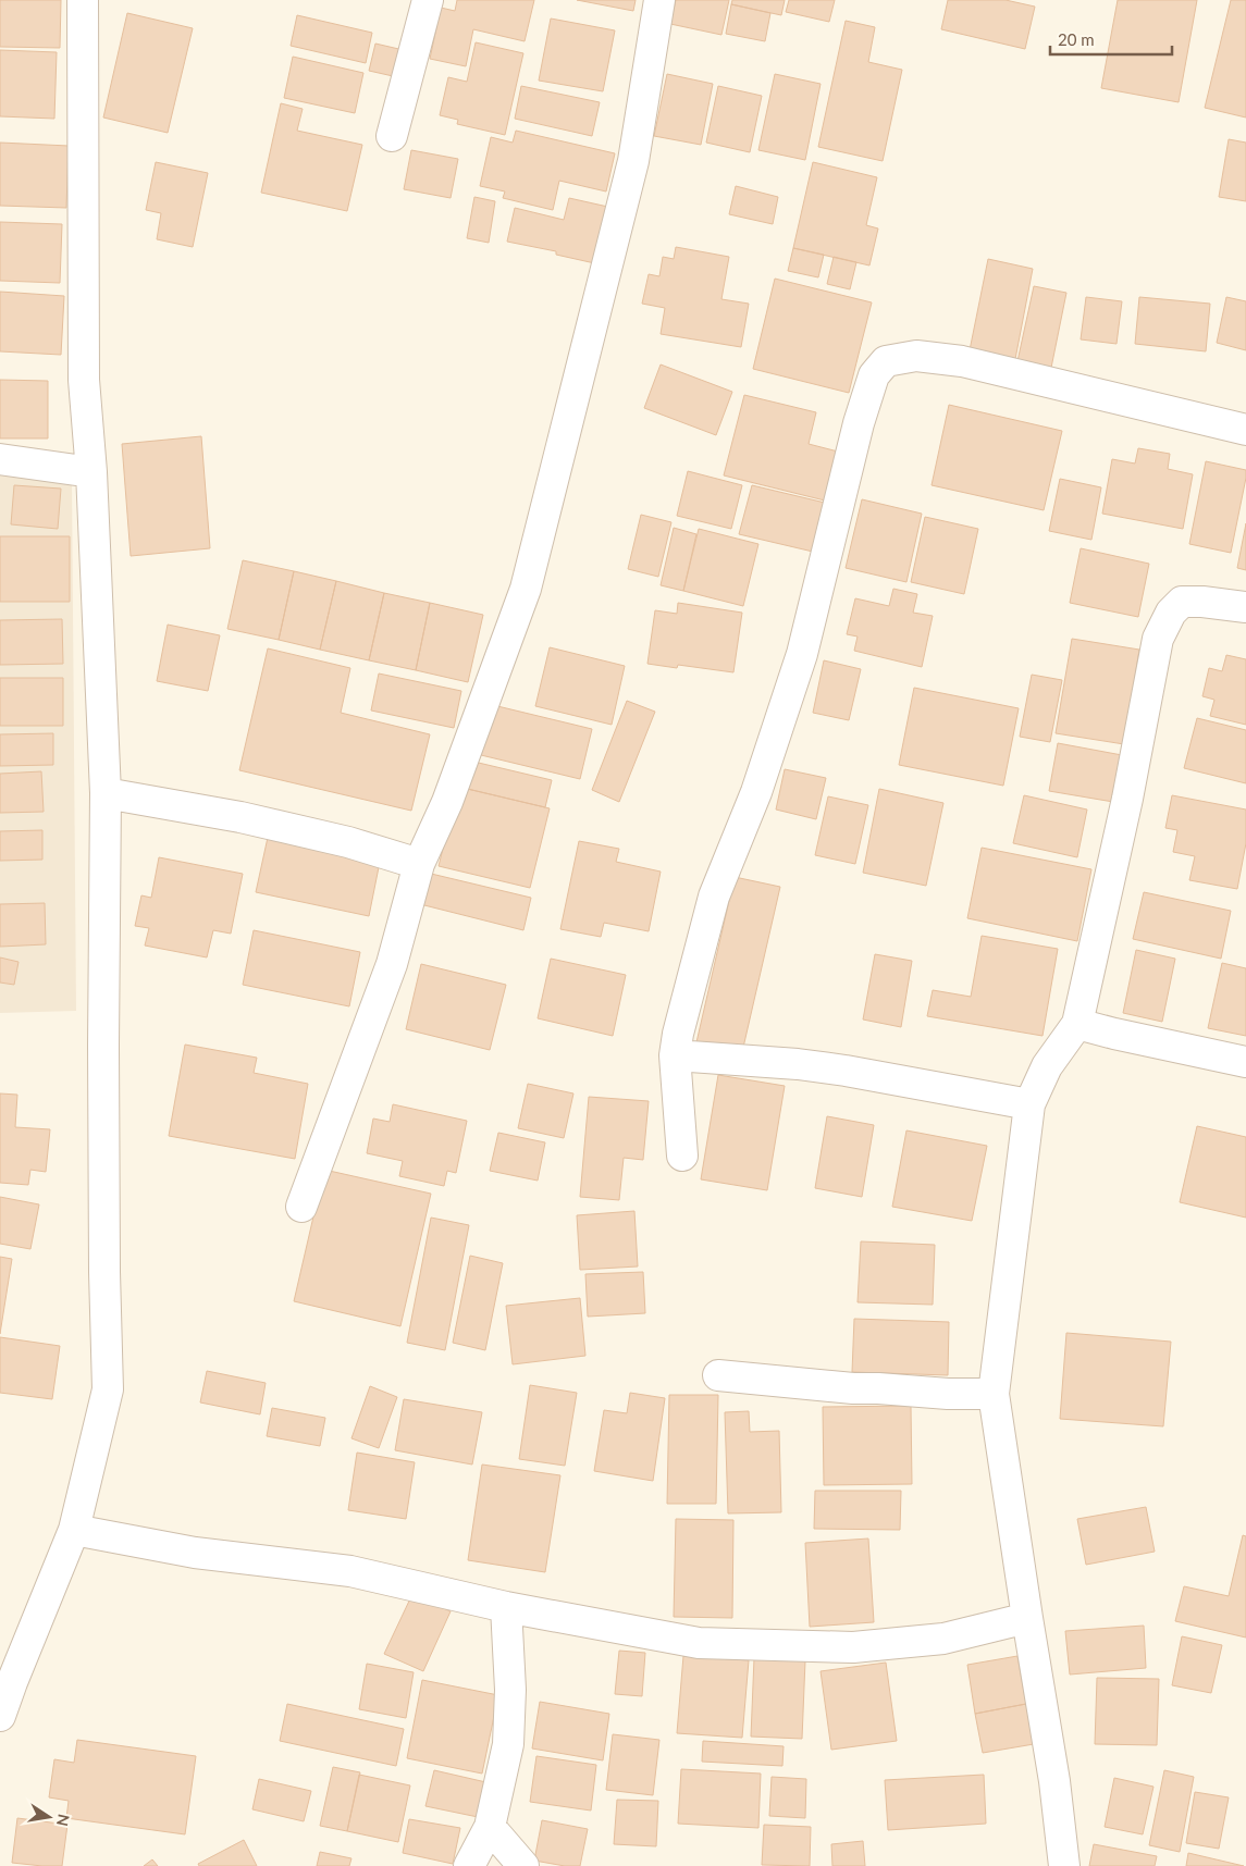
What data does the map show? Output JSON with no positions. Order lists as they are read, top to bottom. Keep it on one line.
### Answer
{"scale_bar":"20 m","north":"right"}
